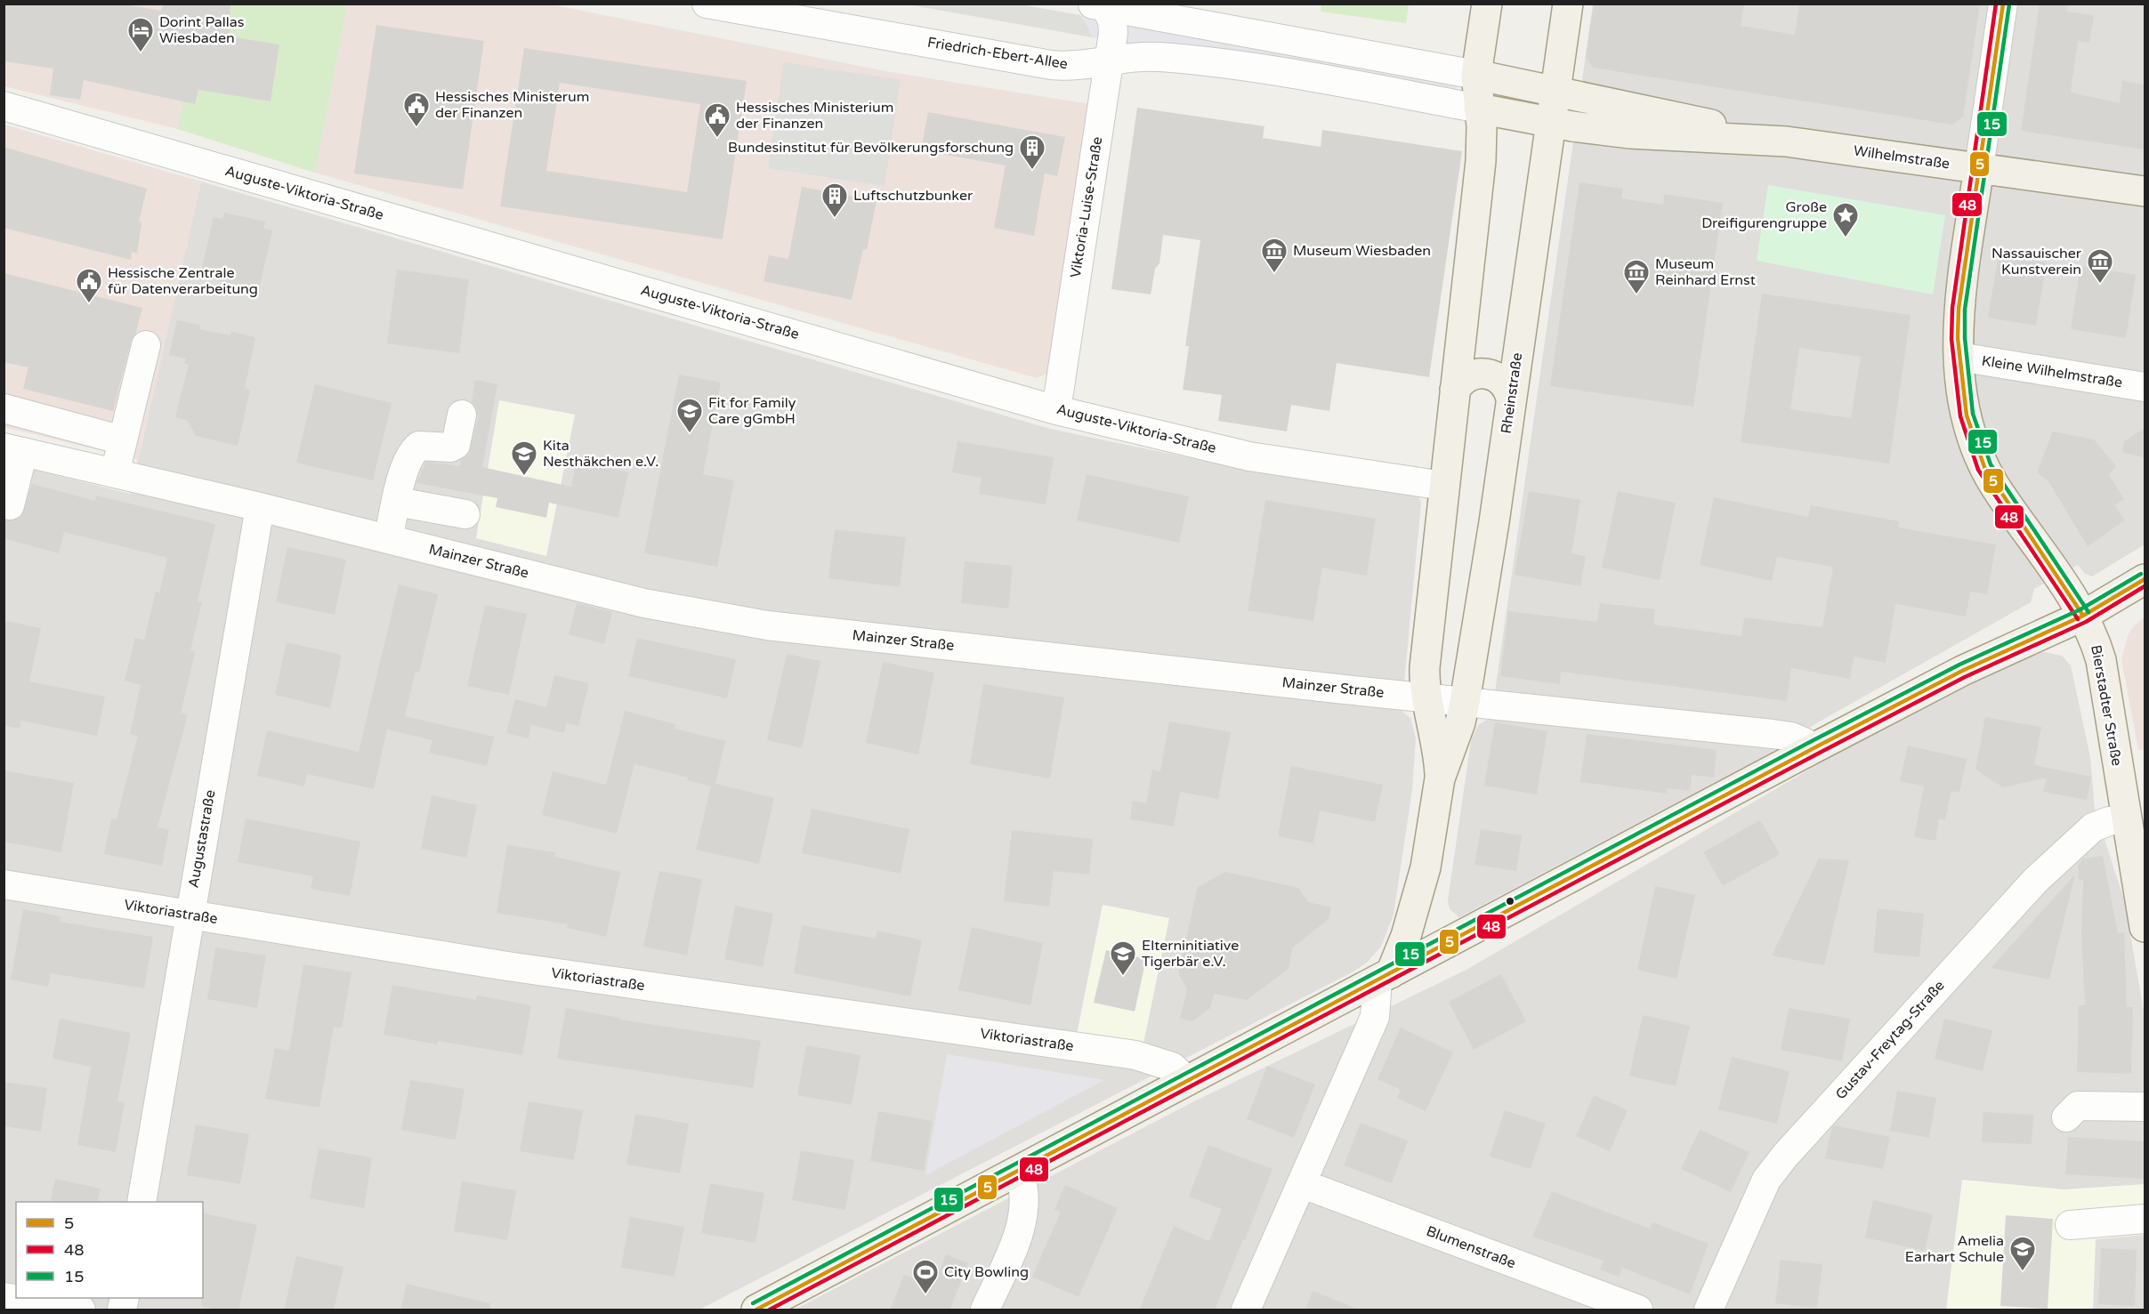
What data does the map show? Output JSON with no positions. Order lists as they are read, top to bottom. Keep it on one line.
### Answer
{"streets":{"main road":["Wilhelmstraße","Rheinstraße","Bierstadter Straße"],"street":["Friedrich-Ebert-Allee","Auguste-Viktoria-Straße","Viktoria-Luise-Straße","Kleine Wilhelmstraße","Mainzer Straße","Augustastraße","Viktoriastraße","Gustav-Freytag-Straße","Blumenstraße"]},"crossings":[["Friedrich-Ebert-Allee","Wilhelmstraße"],["Friedrich-Ebert-Allee","Viktoria-Luise-Straße"],["Friedrich-Ebert-Allee","Rheinstraße"],["Wilhelmstraße","Rheinstraße"],["Wilhelmstraße","Bierstadter Straße"],["Auguste-Viktoria-Straße","Viktoria-Luise-Straße"],["Auguste-Viktoria-Straße","Rheinstraße"],["Kleine Wilhelmstraße","Bierstadter Straße"],["Rheinstraße","Mainzer Straße"],["Mainzer Straße","Augustastraße"],["Bierstadter Straße","Gustav-Freytag-Straße"],["Augustastraße","Viktoriastraße"]],"places":{"hotel":["Dorint Pallas Wiesbaden"],"public building":["Hessisches Ministerum der Finanzen","Hessisches Ministerium der Finanzen","Hessische Zentrale für Datenverarbeitung"],"building":["Bundesinstitut für Bevölkerungsforschung","Luftschutzbunker"],"place":["Große Dreifigurengruppe"],"museum":["Museum Wiesbaden","Nassauischer Kunstverein","Museum Reinhard Ernst"],"school or university":["Fit for Family Care gGmbH","Kita Nesthäkchen e.V.","Elterninitiative Tigerbär e.V.","Amelia Earhart Schule"],"sports":["City Bowling"]},"lines":["transit line 5","transit line 48","transit line 15"],"legend":["5","48","15"]}
